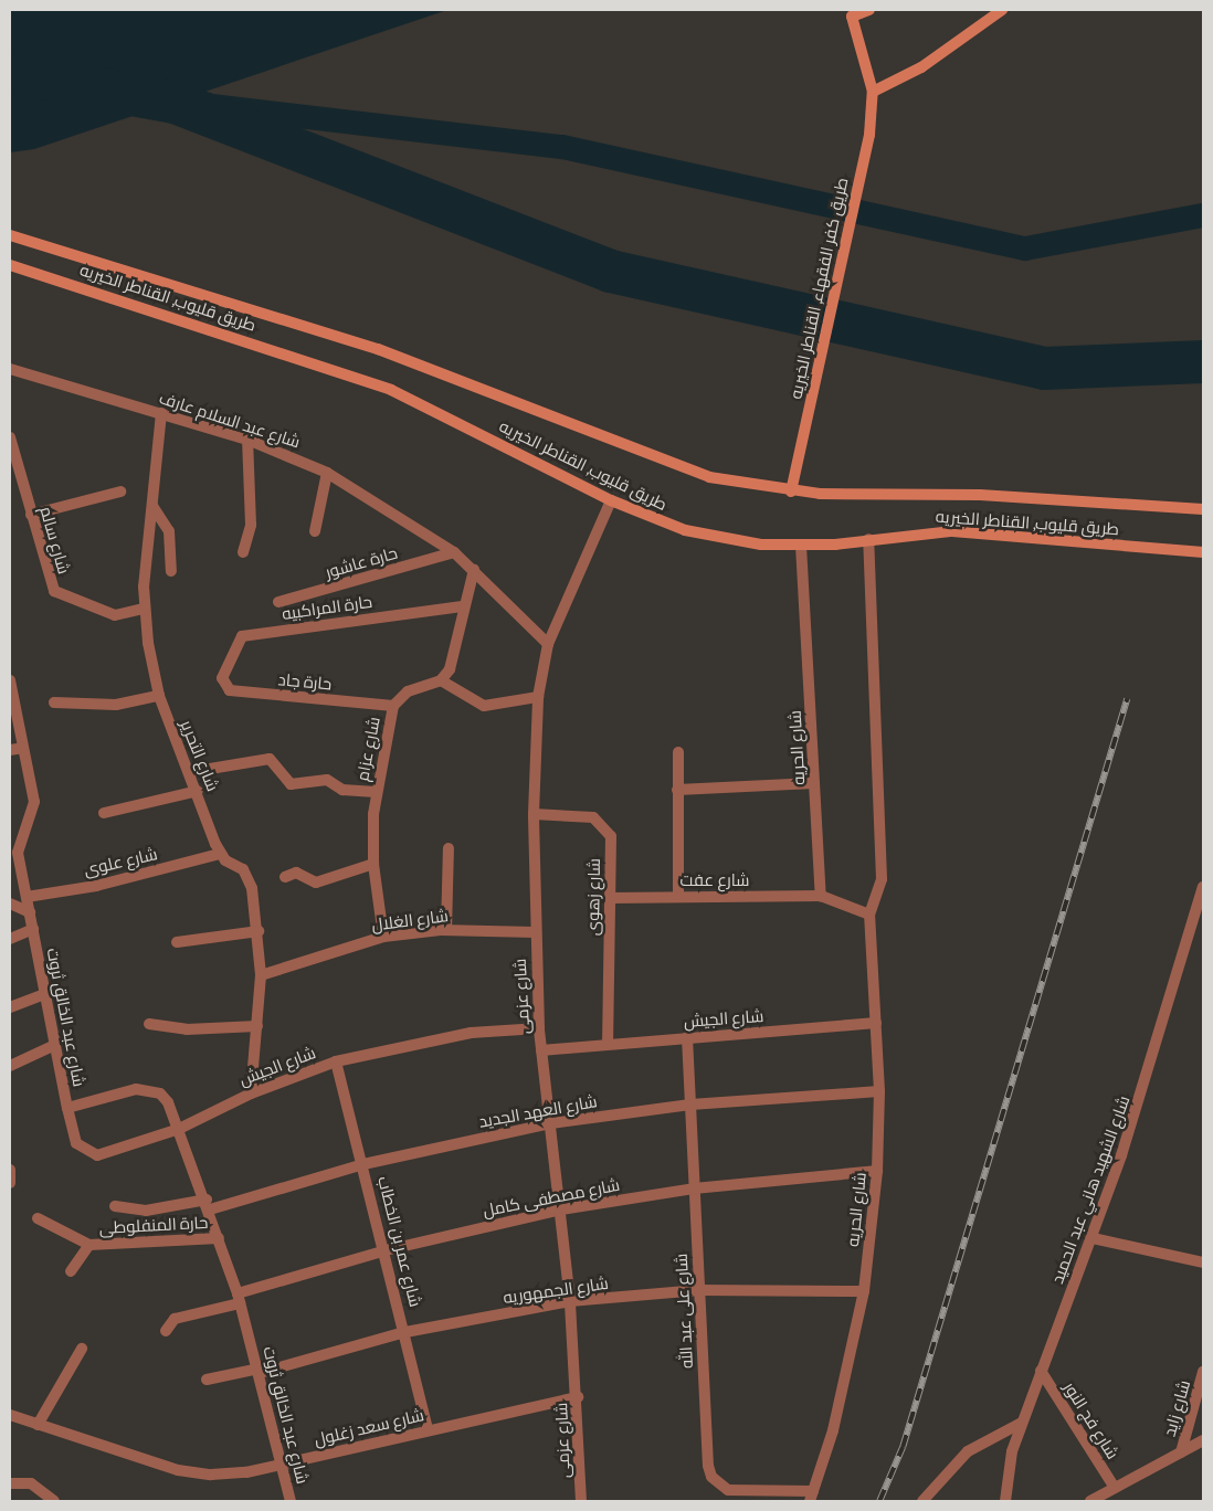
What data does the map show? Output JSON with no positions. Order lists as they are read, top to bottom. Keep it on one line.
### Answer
{"streets":{"main road":["طريق كفر الفقهاء, القناطر الخيريه","طريق قليوب, القناطر الخيريه"],"street":["شارع عبد السلام عارف","شارع سالم","حارة عاشور","حارة المراكبيه","حارة جاد","شارع الحريه","شارع عزام","شارع التحرير","شارع علوى","شارع عفت","شارع زهوى","شارع الغلال","شارع عزمى","شارع عبد الخالق ثروت","شارع الجيش","شارع العهد الجديد","شارع الشهيد هاني عبد الحميد","شارع مصطفى كامل","حارة المنفلوطى","شارع عمر بن الخطاب","شارع الجمهوريه","شارع على عبد الله","شارع زايد","شارع فج النور","شارع سعد زغلول"]},"crossings":[["طريق كفر الفقهاء, القناطر الخيريه","طريق قليوب, القناطر الخيريه"],["طريق قليوب, القناطر الخيريه","شارع الحريه"],["طريق قليوب, القناطر الخيريه","شارع عزمى"],["شارع عبد السلام عارف","حارة عاشور"],["شارع عبد السلام عارف","شارع التحرير"],["شارع عبد السلام عارف","شارع عزمى"],["شارع سالم","شارع التحرير"],["حارة المراكبيه","حارة جاد"],["حارة جاد","شارع عزام"],["شارع الحريه","شارع عفت"],["شارع الحريه","شارع الجيش"],["شارع الحريه","شارع العهد الجديد"],["شارع الحريه","شارع مصطفى كامل"],["شارع الحريه","شارع الجمهوريه"],["شارع الحريه","شارع على عبد الله"],["شارع عزام","شارع الغلال"],["شارع التحرير","شارع علوى"],["شارع علوى","شارع عبد الخالق ثروت"],["شارع عفت","شارع زهوى"],["شارع زهوى","شارع عزمى"],["شارع زهوى","شارع الجيش"],["شارع الغلال","شارع عزمى"],["شارع عزمى","شارع الجيش"],["شارع عزمى","شارع العهد الجديد"],["شارع عزمى","شارع مصطفى كامل"],["شارع عزمى","شارع الجمهوريه"],["شارع عزمى","شارع سعد زغلول"],["شارع عبد الخالق ثروت","شارع الجيش"],["شارع عبد الخالق ثروت","شارع العهد الجديد"],["شارع عبد الخالق ثروت","شارع مصطفى كامل"],["شارع عبد الخالق ثروت","حارة المنفلوطى"],["شارع عبد الخالق ثروت","شارع الجمهوريه"],["شارع عبد الخالق ثروت","شارع سعد زغلول"],["شارع الجيش","شارع عمر بن الخطاب"],["شارع الجيش","شارع على عبد الله"],["شارع العهد الجديد","شارع عمر بن الخطاب"],["شارع العهد الجديد","شارع على عبد الله"],["شارع الشهيد هاني عبد الحميد","شارع فج النور"],["شارع مصطفى كامل","شارع عمر بن الخطاب"],["شارع مصطفى كامل","شارع على عبد الله"],["شارع عمر بن الخطاب","شارع الجمهوريه"],["شارع عمر بن الخطاب","شارع سعد زغلول"],["شارع الجمهوريه","شارع على عبد الله"]]}
